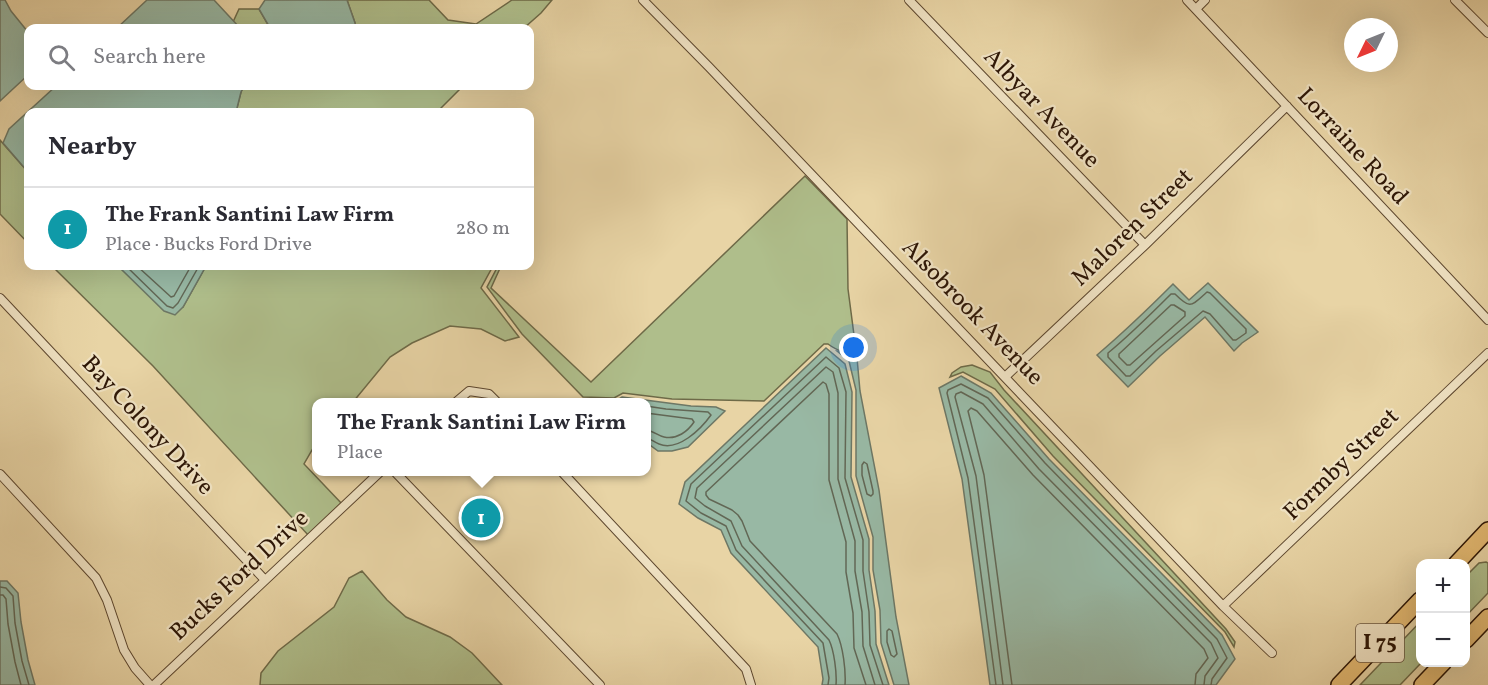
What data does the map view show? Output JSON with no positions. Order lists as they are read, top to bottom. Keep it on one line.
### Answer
{"streets":{"highway":["I 75"],"street":["Albyar Avenue","Lorraine Road","Maloren Street","Alsobrook Avenue","Bay Colony Drive","Formby Street","Bucks Ford Drive"]},"crossings":[["Albyar Avenue","Maloren Street"],["Lorraine Road","Maloren Street"],["Maloren Street","Alsobrook Avenue"],["Alsobrook Avenue","Formby Street"],["Bay Colony Drive","Bucks Ford Drive"]],"north":"bottom left","page":{"search":"Search here","heading":"Nearby","list":[{"mark":"1","name":"The Frank Santini Law Firm","note":"Place · Bucks Ford Drive","value":"280 m"}],"popup":["The Frank Santini Law Firm","Place"],"pins":"1","map_buttons":["+","−"]}}
